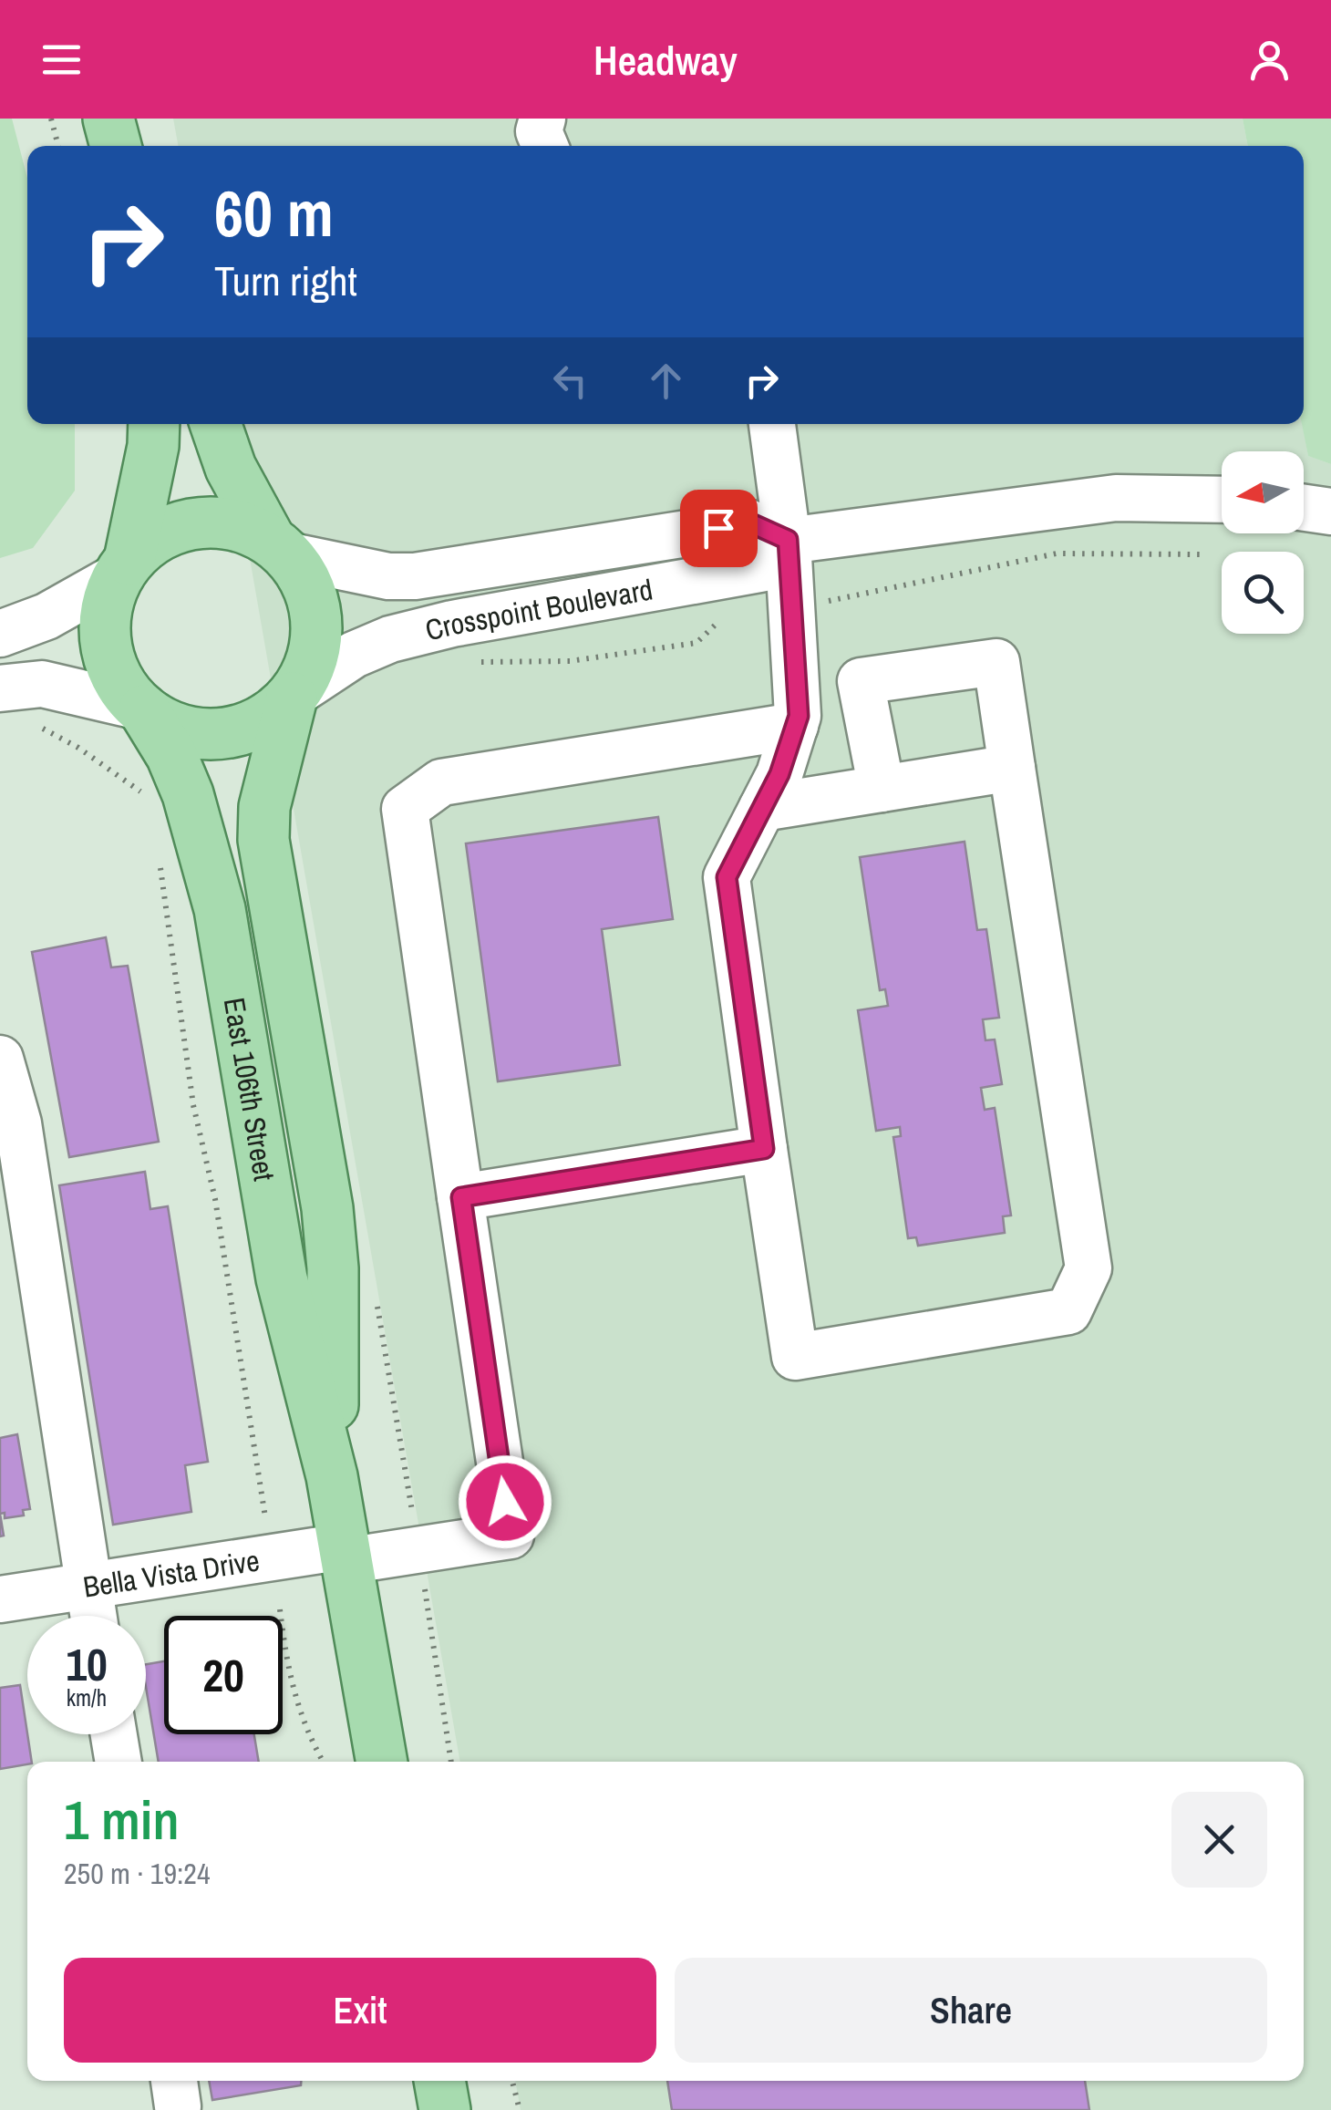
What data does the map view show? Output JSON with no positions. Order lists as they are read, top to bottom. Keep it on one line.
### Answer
{"streets":{"main road":["East 106th Street"],"street":["Crosspoint Boulevard","Bella Vista Drive"]},"crossings":[["Crosspoint Boulevard","East 106th Street"],["East 106th Street","Bella Vista Drive"]],"north":"left","page":{"header":"Headway","turn":["60 m","Turn right"],"speed":"10 km/h","limit":"20","heading":["1 min","250 m · 19:24"],"buttons":["Exit","Share"]}}
